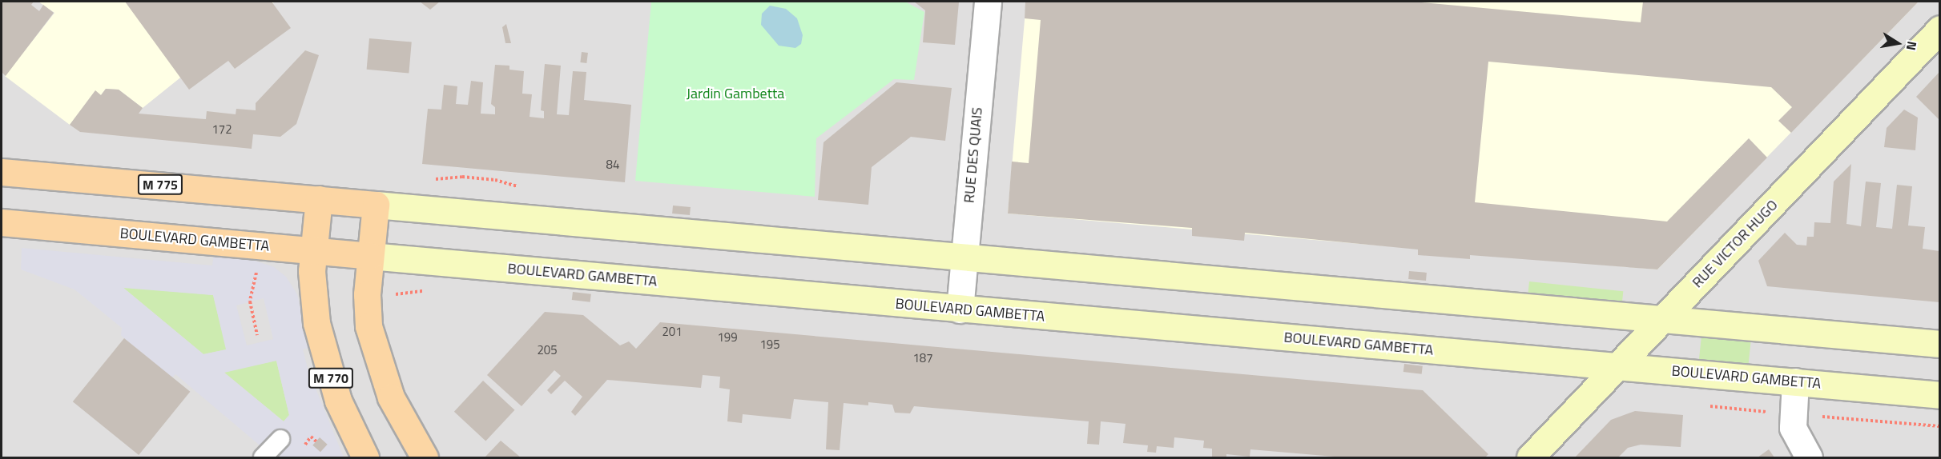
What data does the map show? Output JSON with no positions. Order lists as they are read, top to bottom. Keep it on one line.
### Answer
{"streets":{"main road":["M 775","BOULEVARD GAMBETTA","RUE VICTOR HUGO","M 770"],"street":["RUE DES QUAIS"]},"crossings":[["RUE DES QUAIS","M 775"],["RUE DES QUAIS","BOULEVARD GAMBETTA"],["M 775","RUE VICTOR HUGO"],["M 775","M 770"],["BOULEVARD GAMBETTA","RUE VICTOR HUGO"],["BOULEVARD GAMBETTA","M 770"]],"parks":["Jardin Gambetta"],"house_numbers":["172","84","201","199","195","205","187"],"north":"right"}
